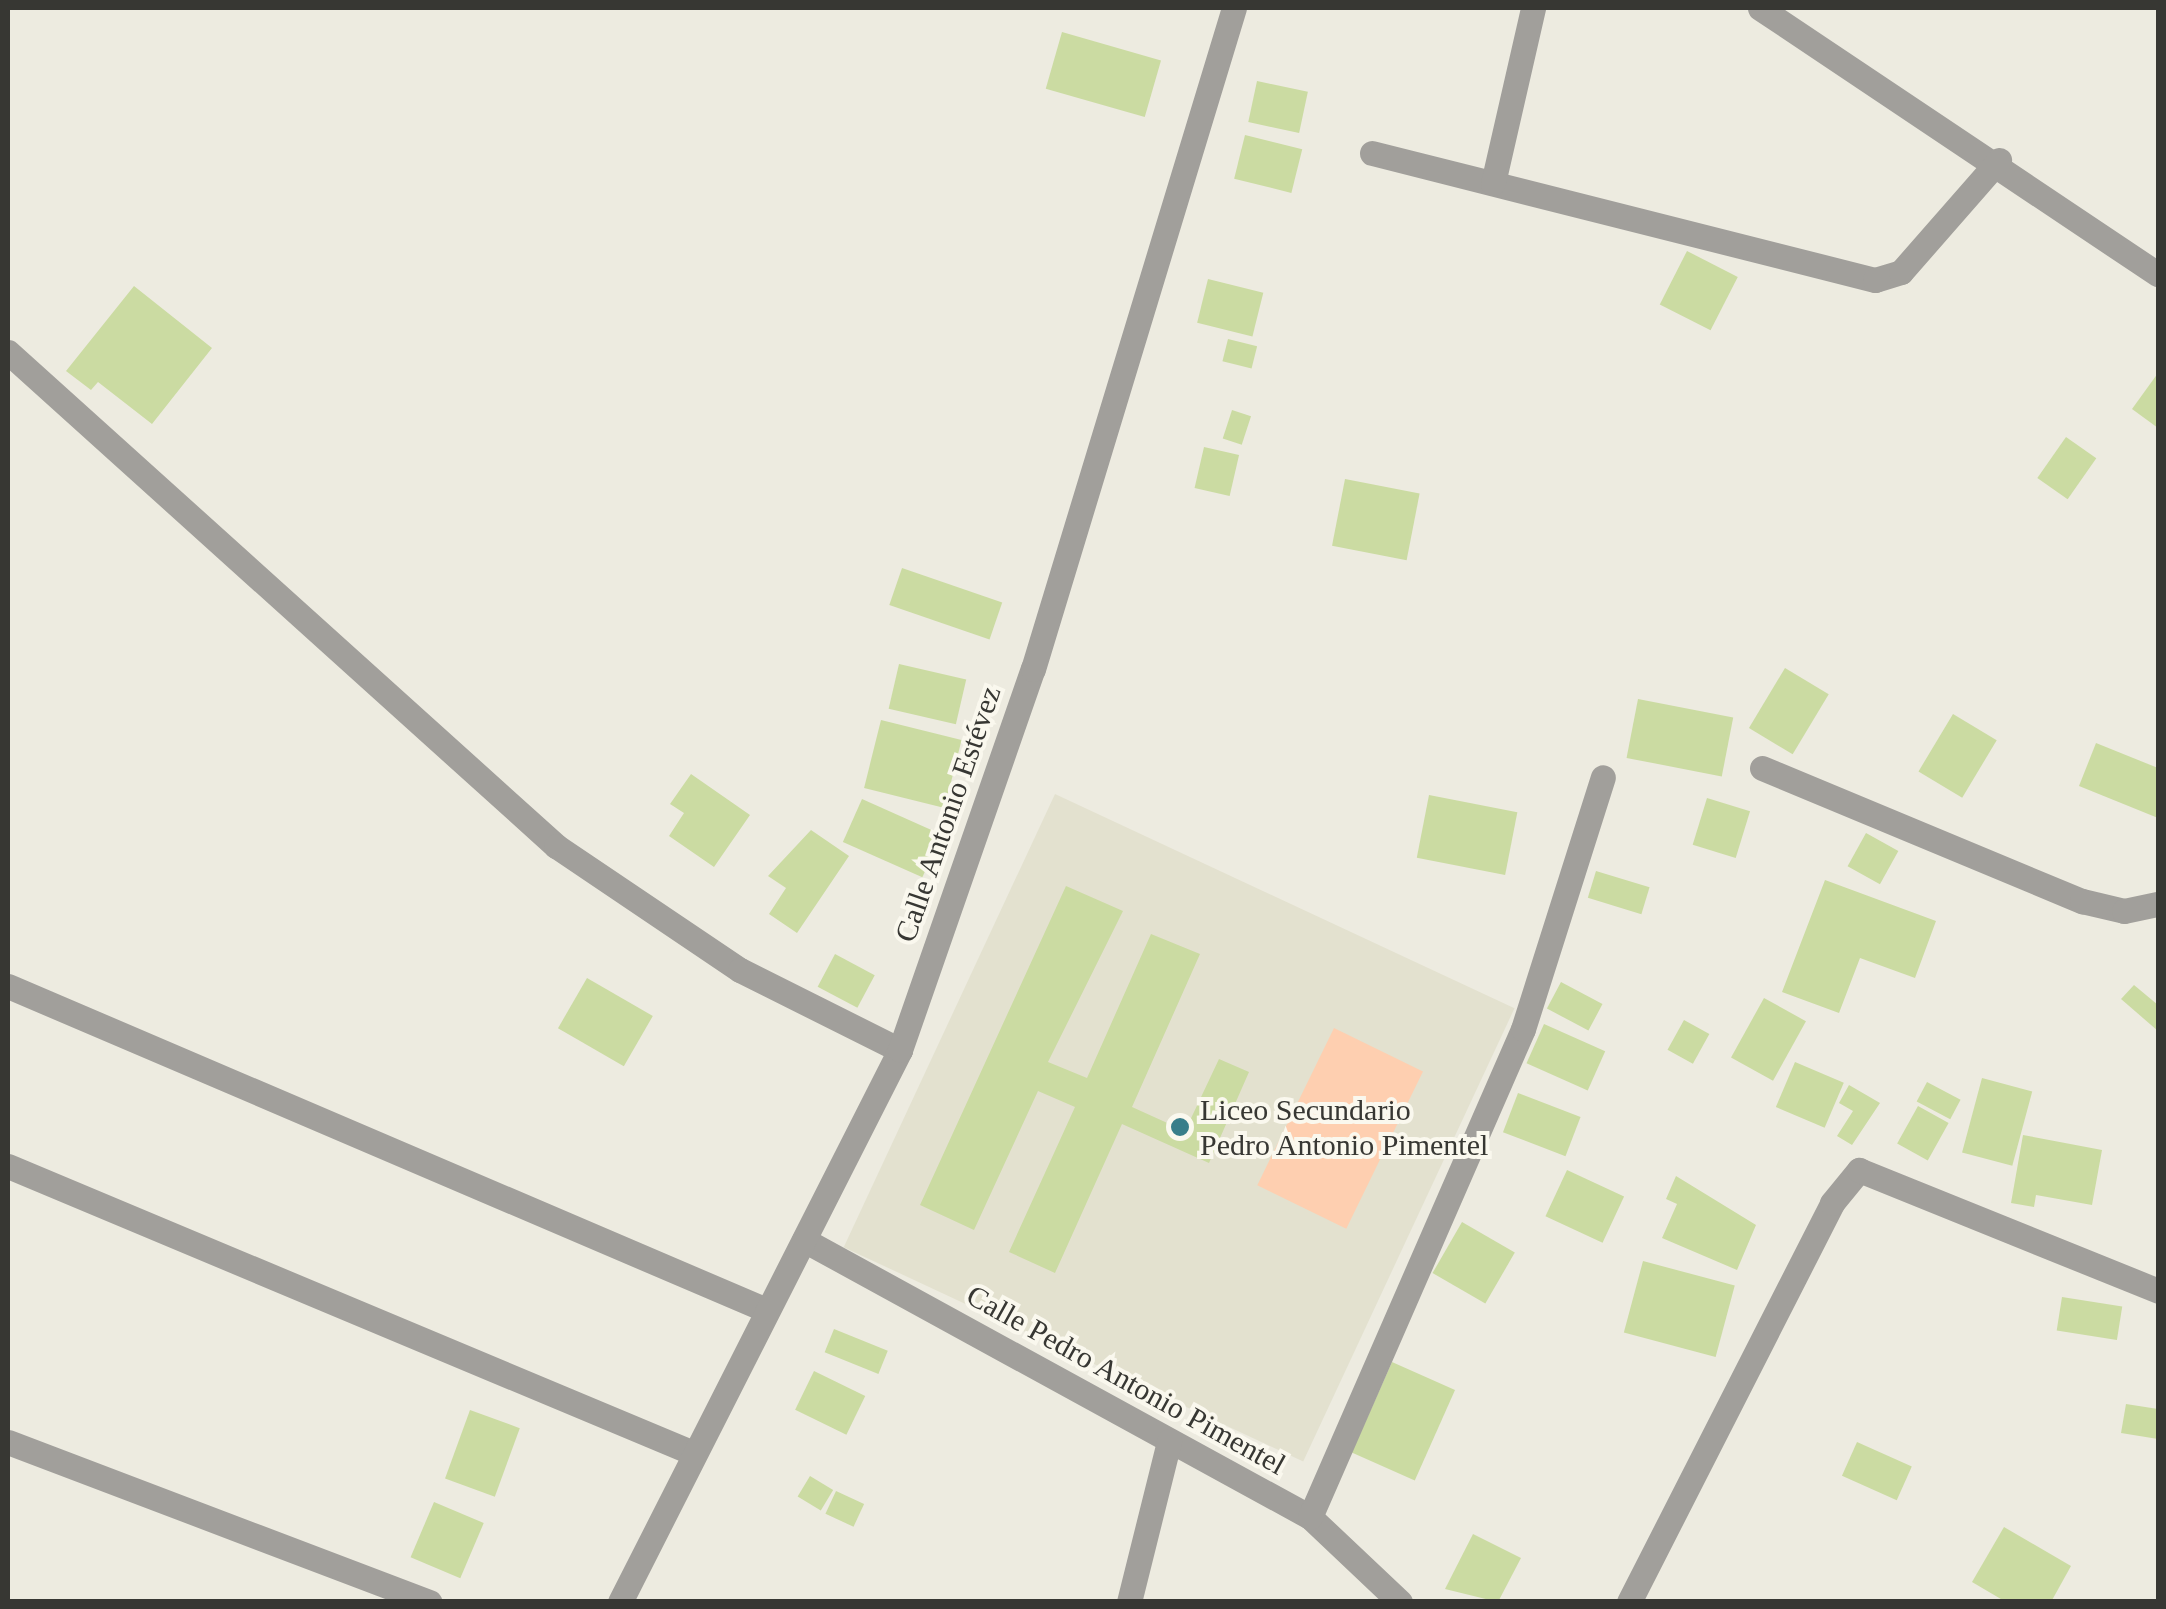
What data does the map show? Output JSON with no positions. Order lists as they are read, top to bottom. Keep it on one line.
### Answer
{"streets":{"street":["Calle Antonio Estévez","Calle Pedro Antonio Pimentel"]},"crossings":[["Calle Antonio Estévez","Calle Pedro Antonio Pimentel"]],"places":["Liceo Secundario Pedro Antonio Pimentel"]}
